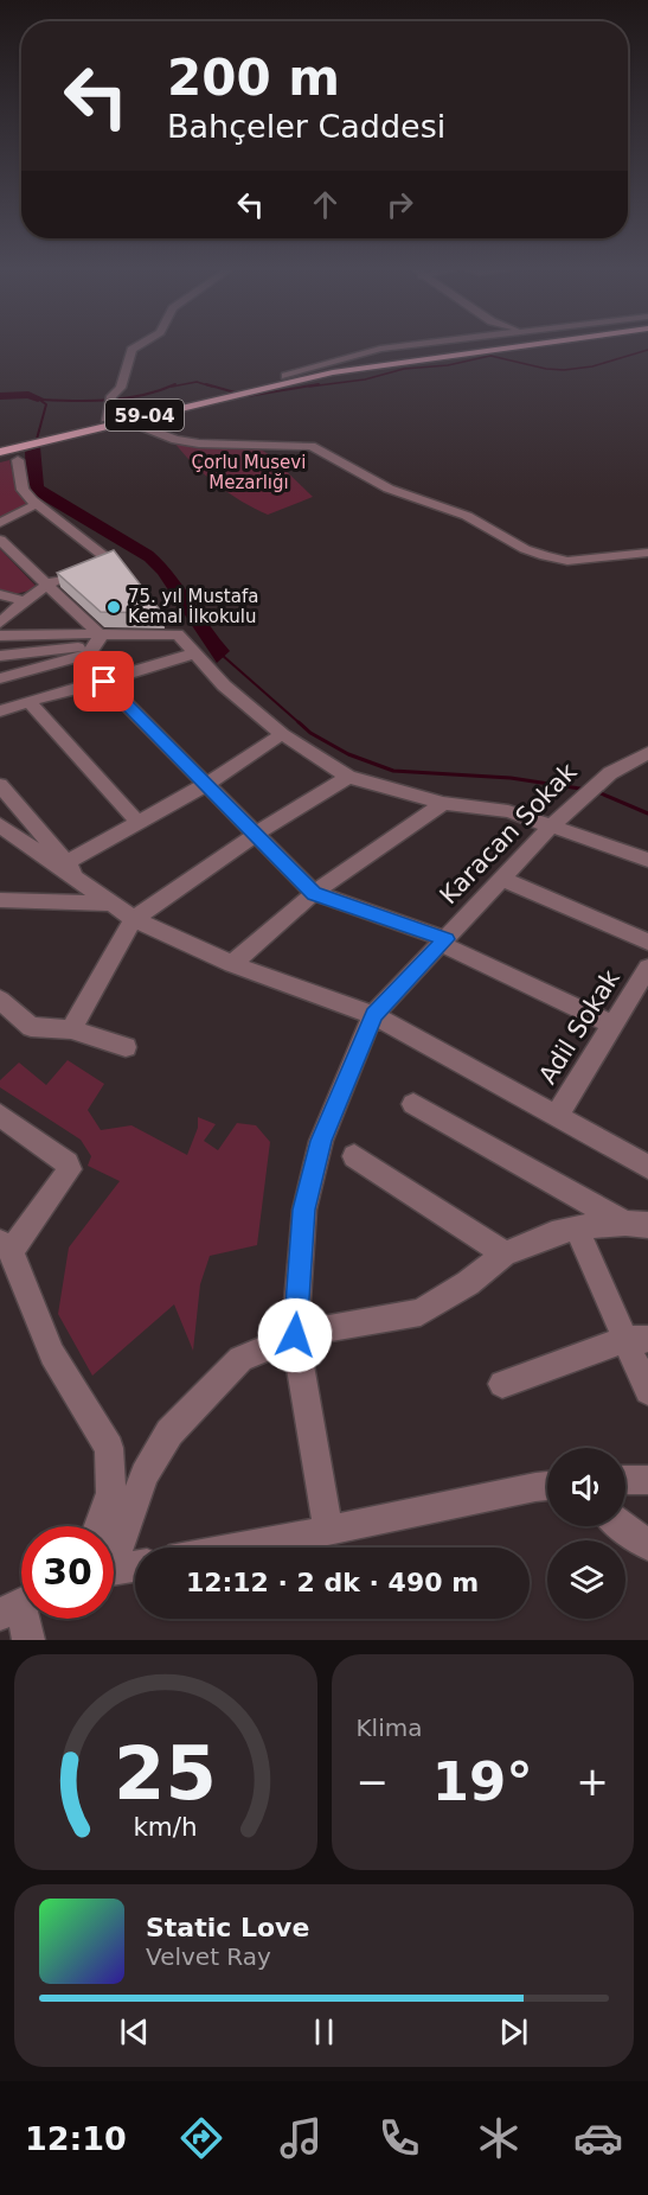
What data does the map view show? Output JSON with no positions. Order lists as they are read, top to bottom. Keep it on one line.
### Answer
{"streets":{"main road":["59-04"],"street":["Karacan Sokak","Adil Sokak"]},"parks":["Çorlu Musevi Mezarlığı"],"places":["75. yıl Mustafa Kemal İlkokulu"],"page":{"turn":["200 m","Bahçeler Caddesi"],"limit":"30","trip":"12:12 · 2 dk · 490 m","tile":"Klima","heat":["−","19°","+"],"song":["Static Love","Velvet Ray"],"tabs":"12:10","gauge":["25","km/h"]}}
